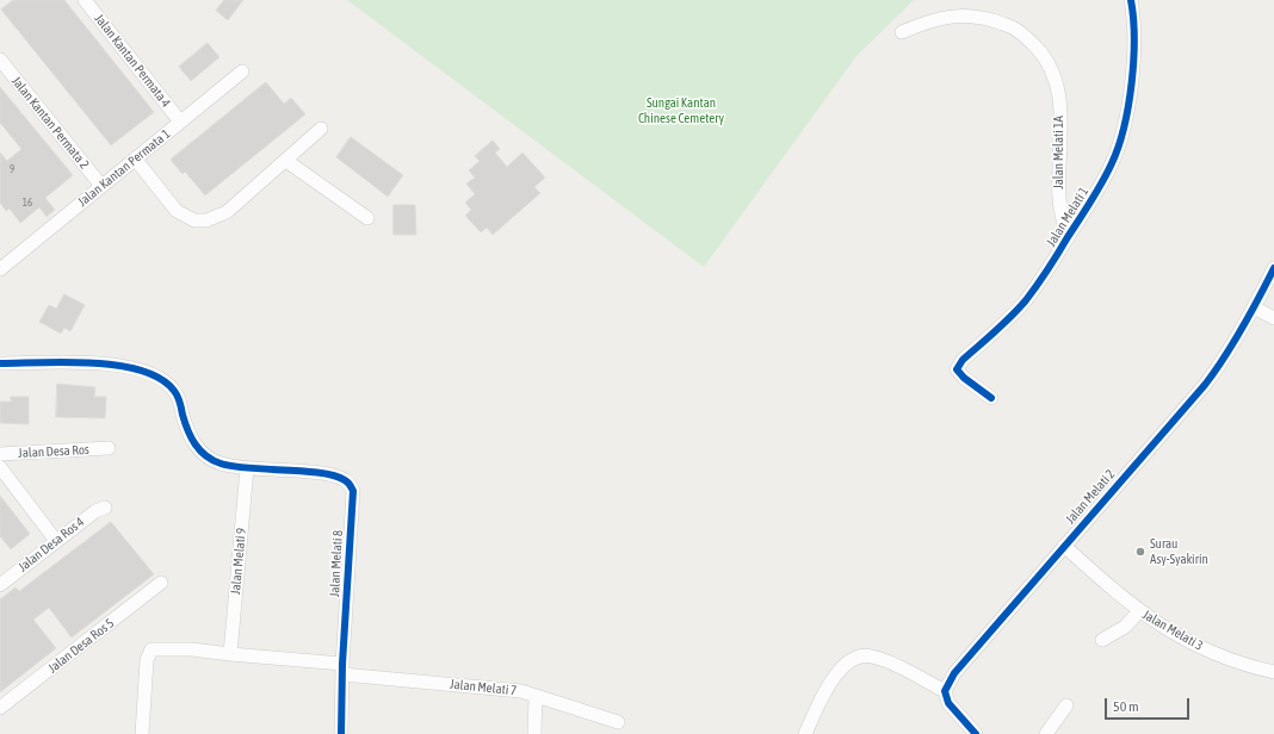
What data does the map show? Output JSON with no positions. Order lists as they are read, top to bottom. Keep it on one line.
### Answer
{"streets":{"street":["Jalan Kantan Permata 4","Jalan Kantan Permata 2","Jalan Melati 1A","Jalan Kantan Permata 1","Jalan Melati 1","Jalan Desa Ros","Jalan Melati 2","Jalan Desa Ros 4","Jalan Melati 9","Jalan Melati 8","Jalan Melati 3","Jalan Desa Ros 5","Jalan Melati 7"]},"crossings":[["Jalan Kantan Permata 4","Jalan Kantan Permata 1"],["Jalan Kantan Permata 2","Jalan Kantan Permata 1"],["Jalan Melati 1A","Jalan Melati 1"],["Jalan Melati 2","Jalan Melati 3"],["Jalan Melati 9","Jalan Melati 8"],["Jalan Melati 8","Jalan Melati 7"]],"parks":["Sungai Kantan Chinese Cemetery"],"places":["Surau Asy-Syakirin"],"house_numbers":["9","16"],"scale_bar":"50 m"}
